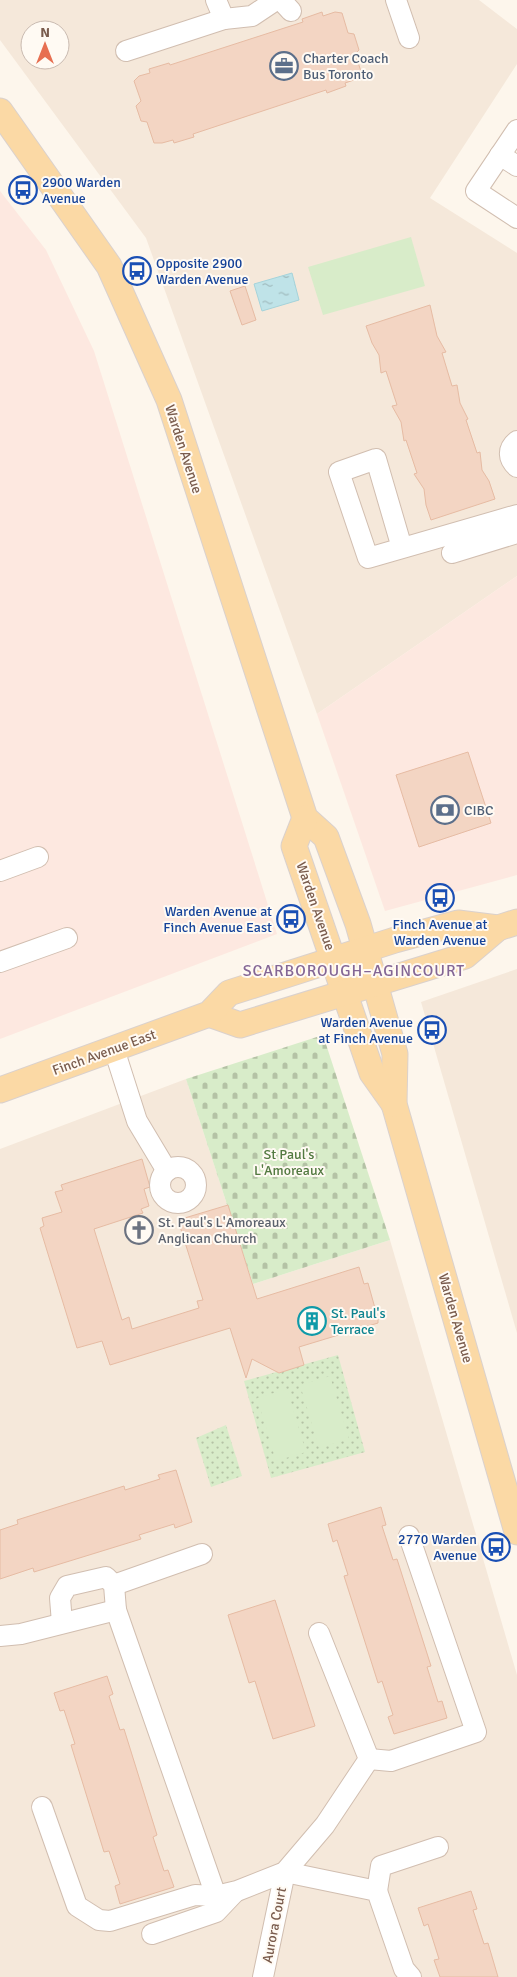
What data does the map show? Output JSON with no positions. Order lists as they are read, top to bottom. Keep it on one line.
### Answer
{"streets":{"main road":["Warden Avenue","Finch Avenue East"],"street":["Aurora Court"]},"crossings":[["Warden Avenue","Finch Avenue East"]],"districts":["SCARBOROUGH–AGINCOURT"],"parks":["St Paul's L'Amoreaux"],"places":{"office":["Charter Coach Bus Toronto"],"bus stop":["2900 Warden Avenue","Opposite 2900 Warden Avenue","Finch Avenue at Warden Avenue","Warden Avenue at Finch Avenue East","Warden Avenue at Finch Avenue","2770 Warden Avenue"],"bank":["CIBC"],"church":["St. Paul's L'Amoreaux Anglican Church"],"building":["St. Paul's Terrace"]},"north":"top"}
